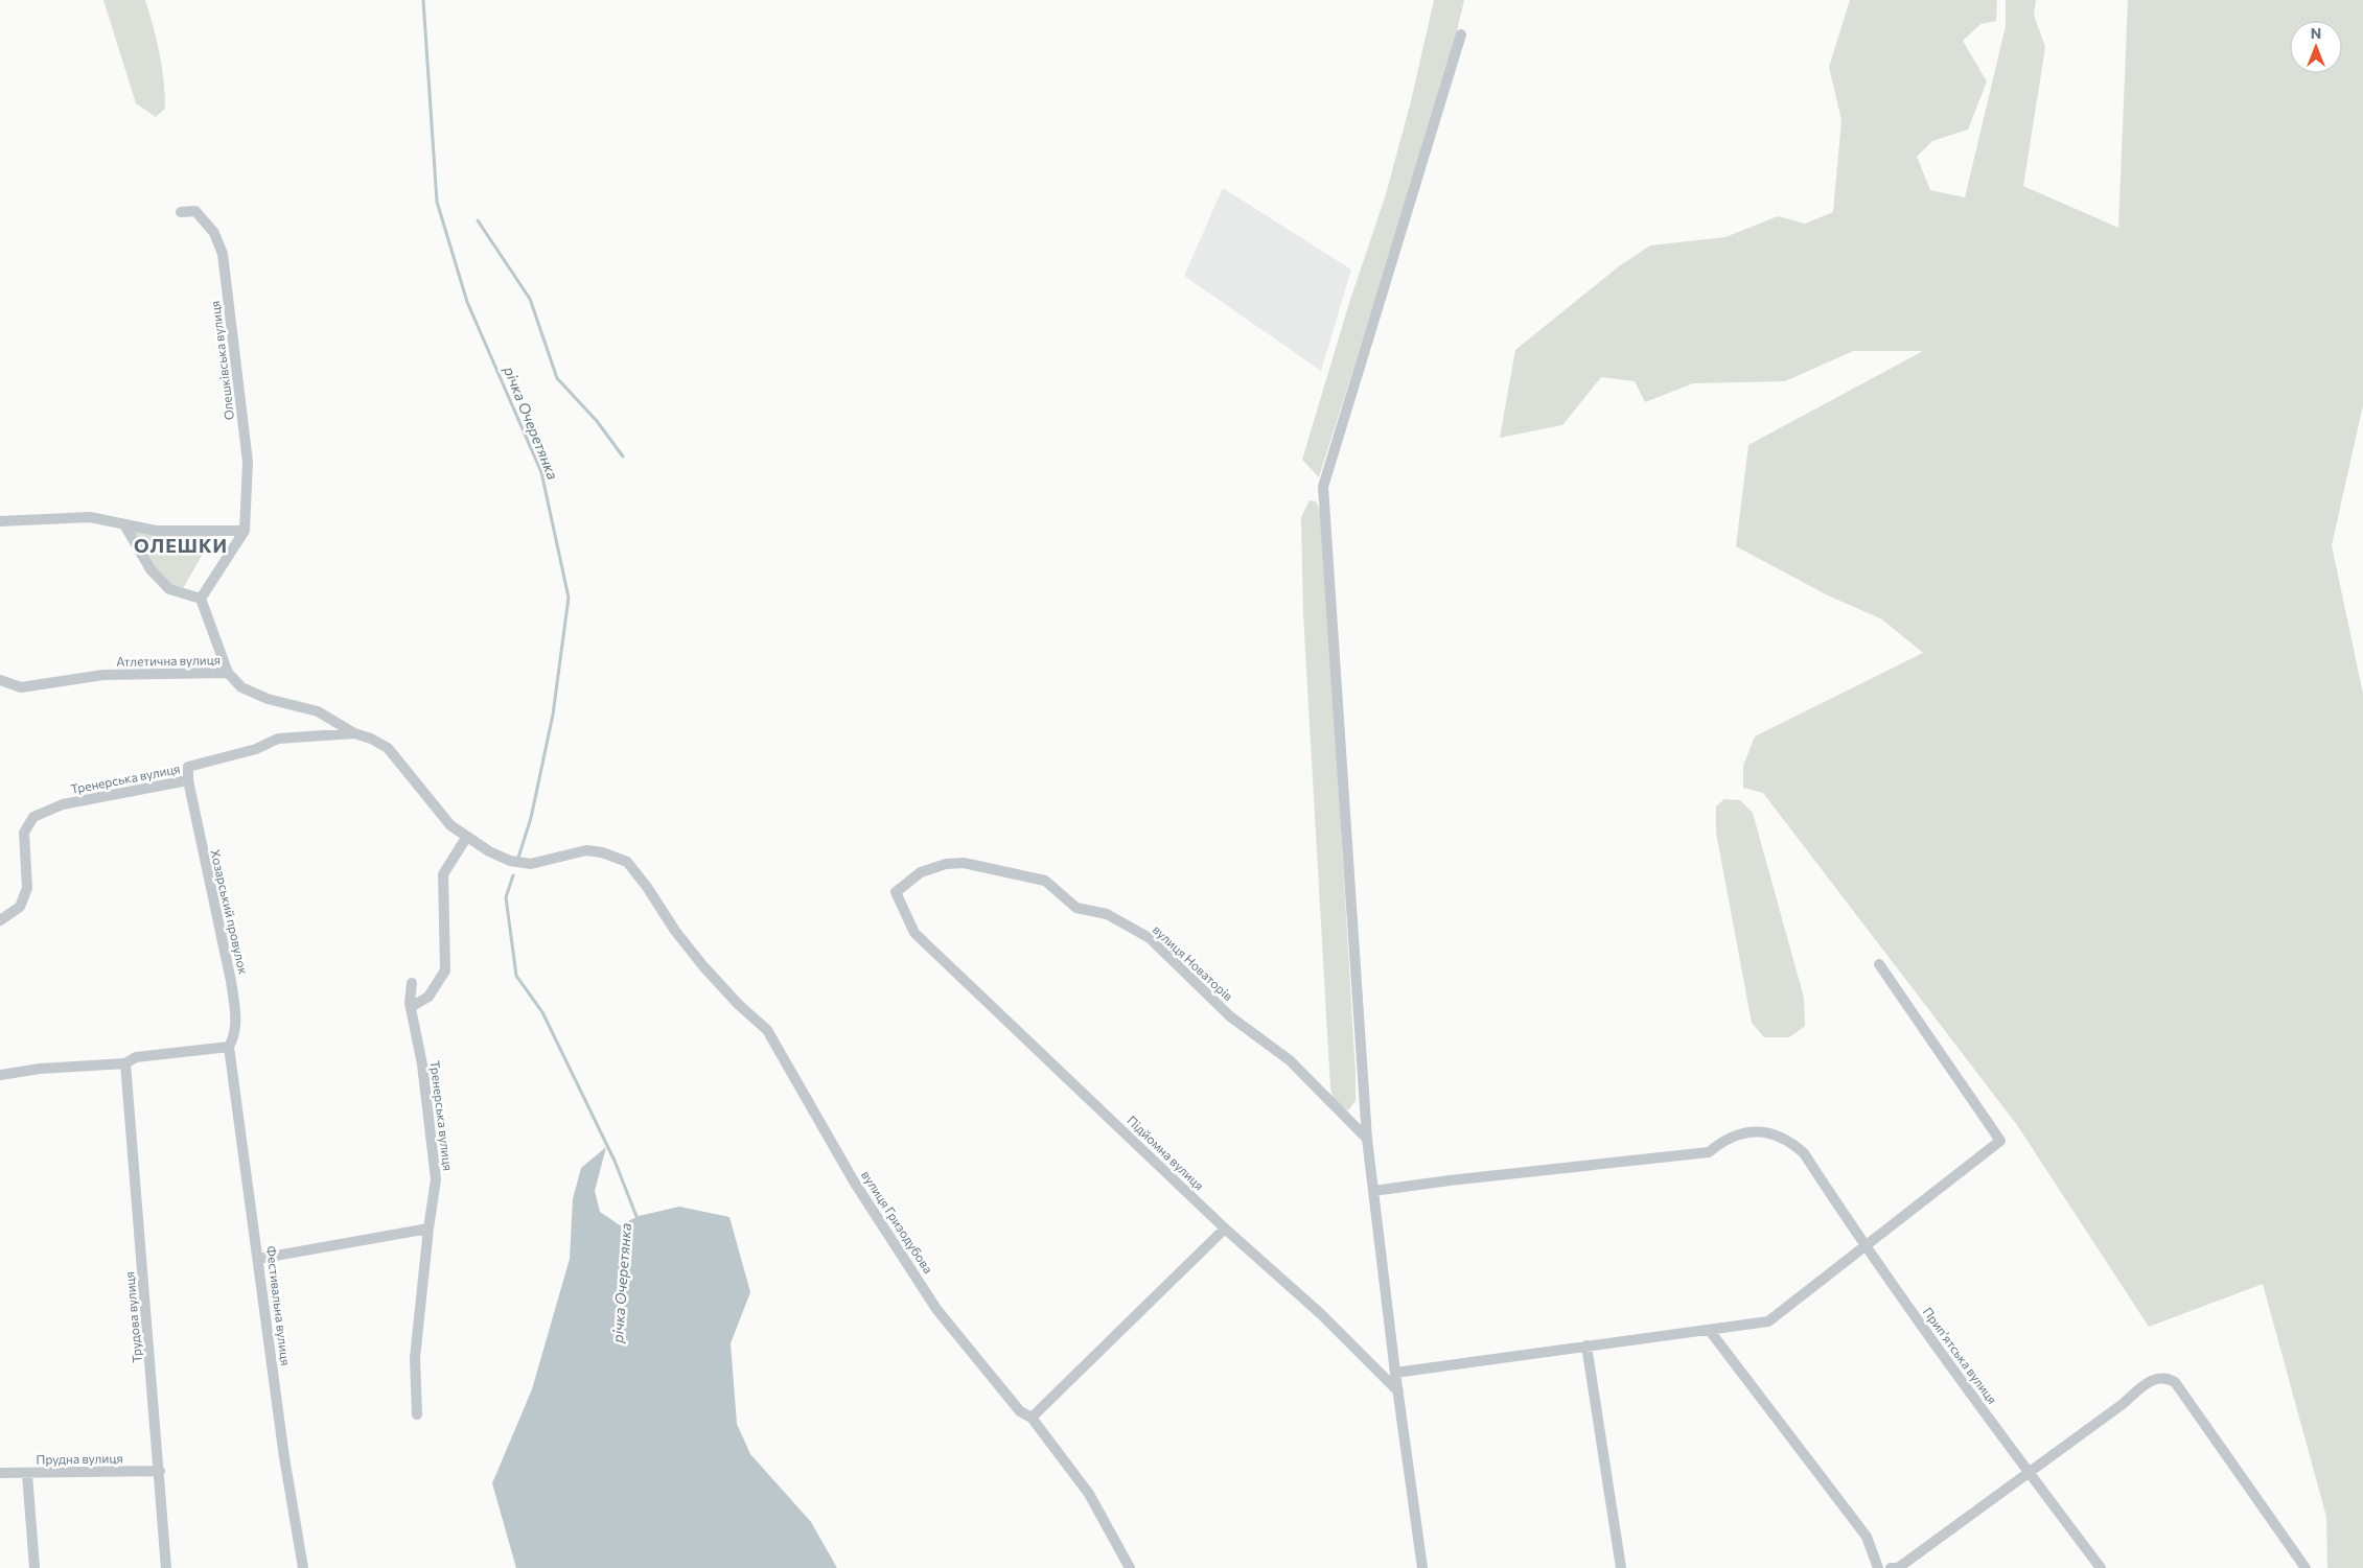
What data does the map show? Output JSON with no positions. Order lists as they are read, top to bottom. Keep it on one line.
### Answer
{"streets":{"street":["Олешківська вулиця","Атлетична вулиця","Тренерська вулиця","Хозарський провулок","вулиця Новаторів","Підйомна вулиця","вулиця Гризодубова","Фестивальна вулиця","Трудова вулиця","Прип’ятська вулиця","Прудна вулиця"]},"crossings":[["Атлетична вулиця","Тренерська вулиця"],["Тренерська вулиця","Хозарський провулок"],["Тренерська вулиця","вулиця Гризодубова"],["Хозарський провулок","Фестивальна вулиця"],["вулиця Новаторів","Підйомна вулиця"],["Трудова вулиця","Прудна вулиця"]],"districts":["ОЛЕШКИ"],"water":["річка Очеретянка"],"north":"top"}
